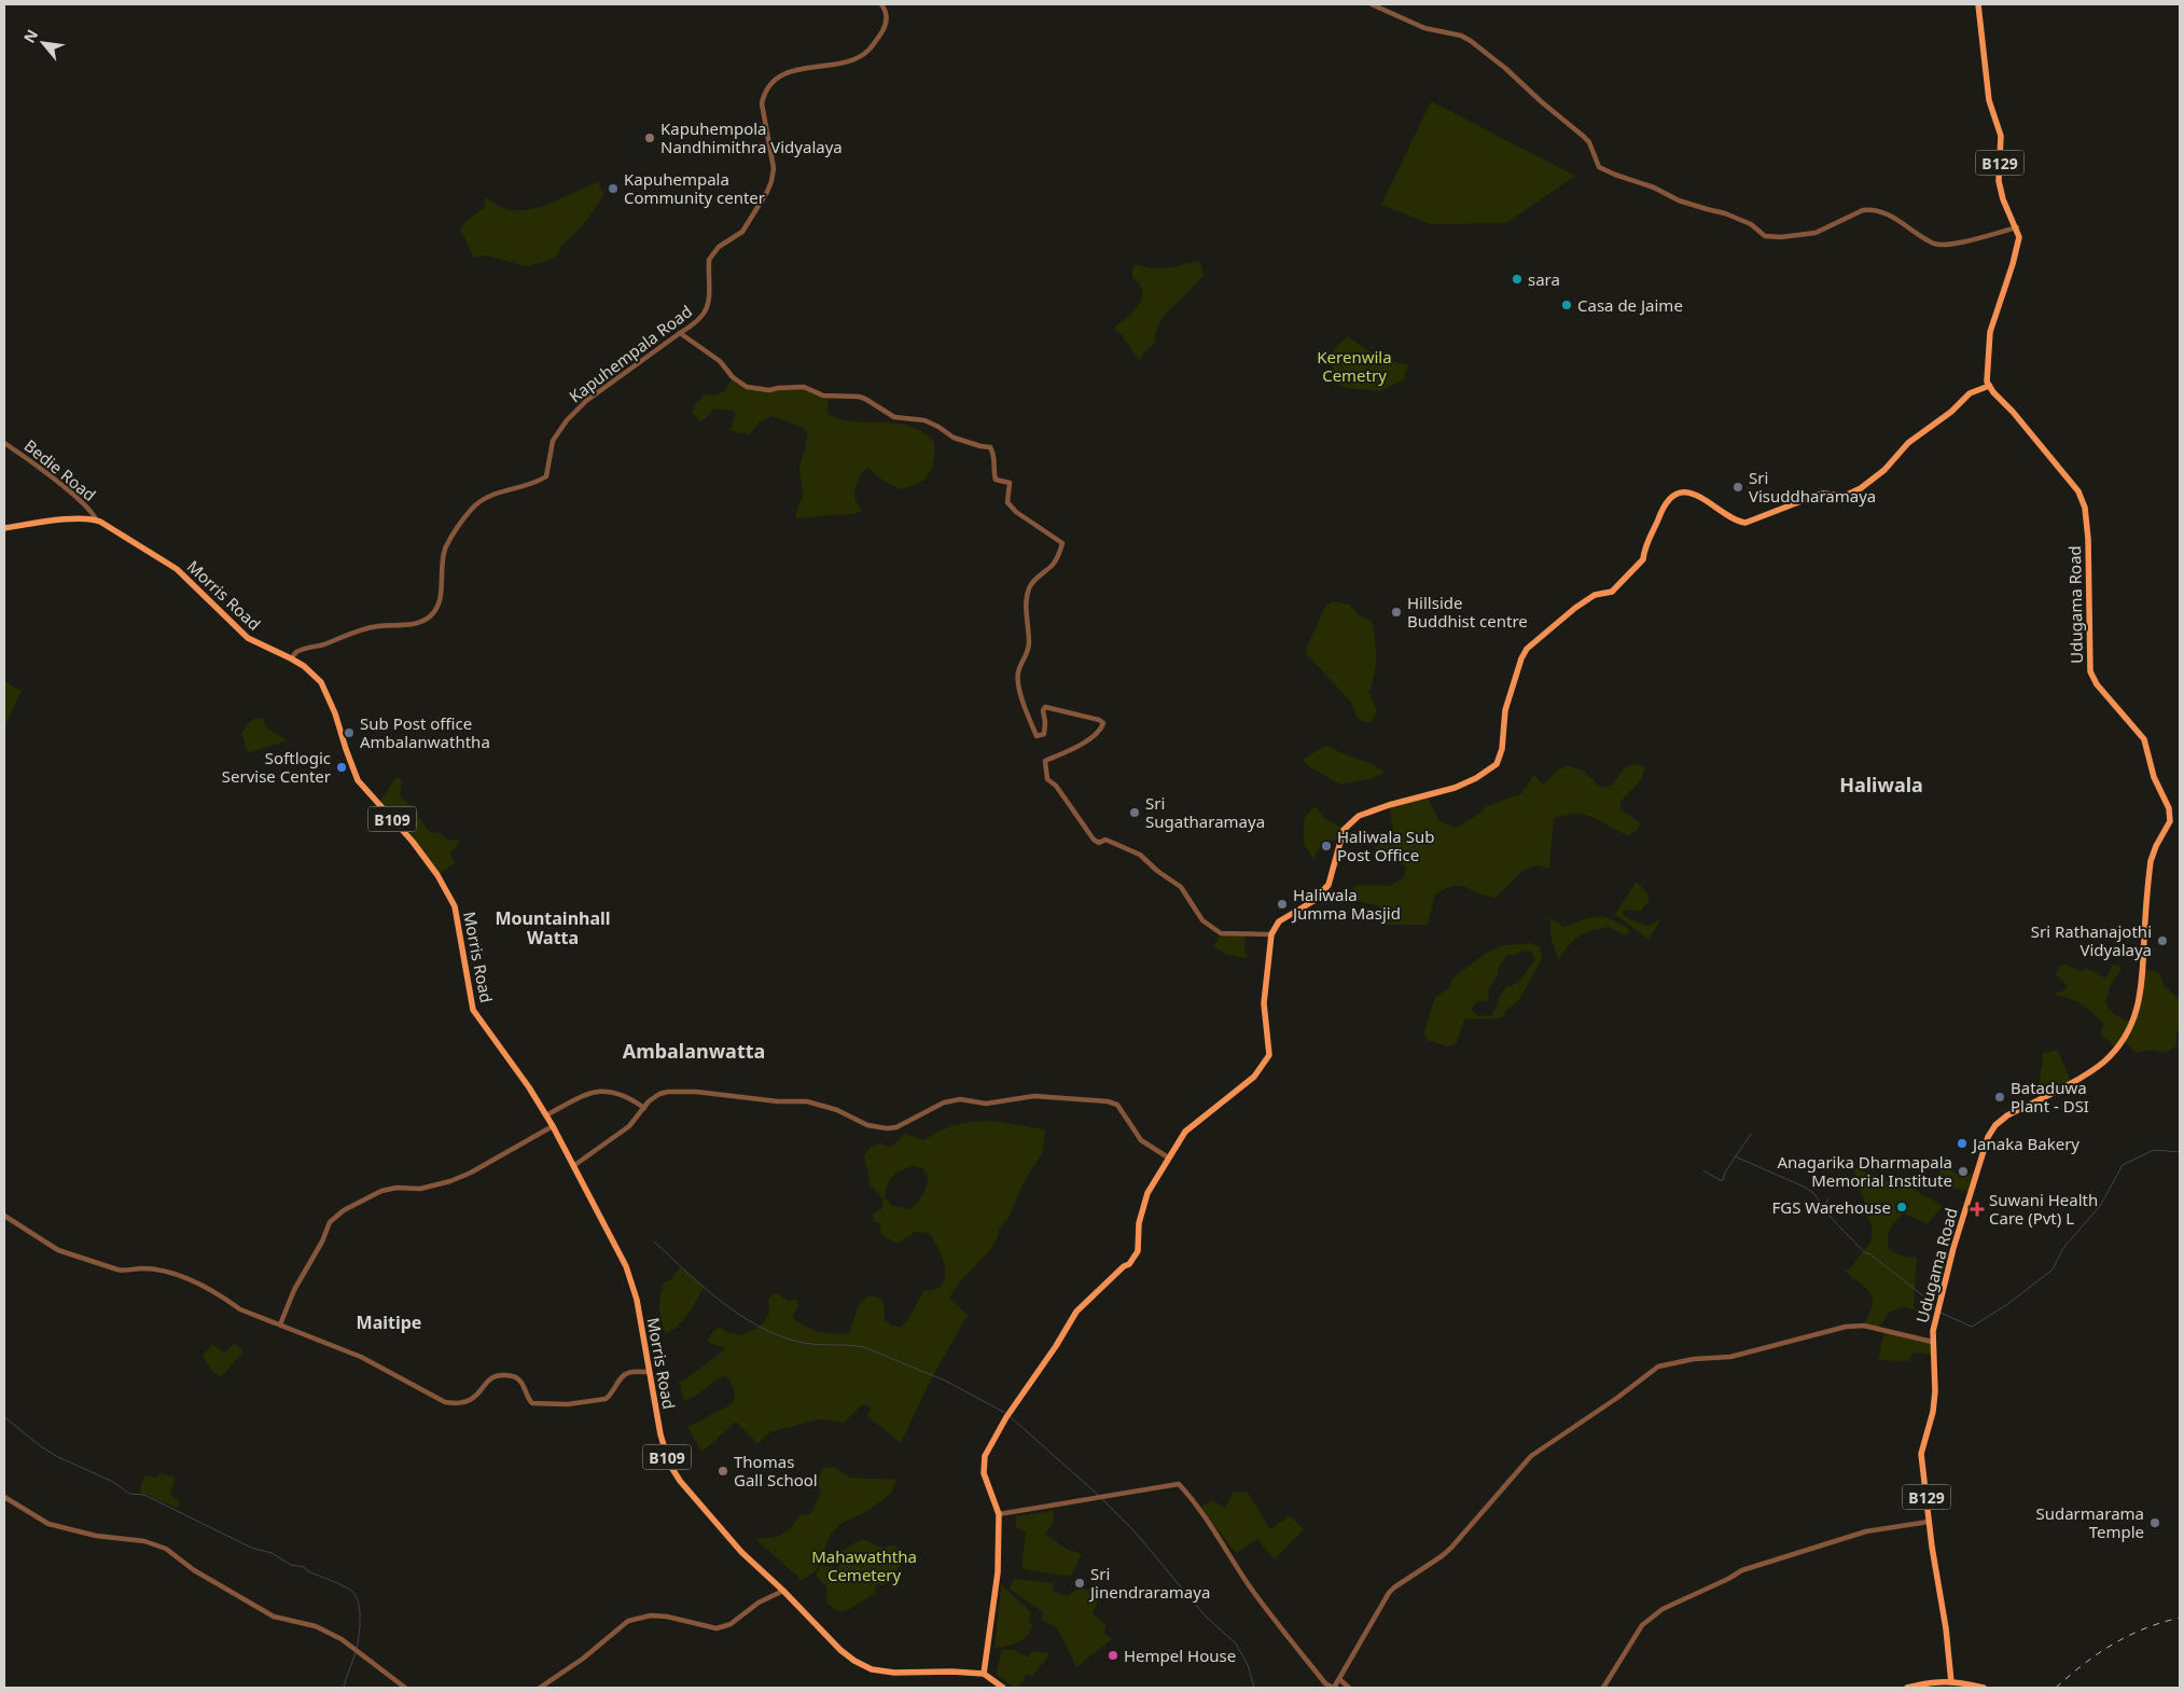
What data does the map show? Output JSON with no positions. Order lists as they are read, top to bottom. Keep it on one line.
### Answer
{"streets":{"main road":["B129","Morris Road","Udugama Road","B109"],"street":["Kapuhempala Road","Bedie Road"]},"crossings":[["B129","Udugama Road"],["Kapuhempala Road","Morris Road"],["Bedie Road","Morris Road"],["Morris Road","B109"]],"districts":["Haliwala","Mountainhall Watta","Ambalanwatta","Maitipe"],"parks":["Kerenwila Cemetry","Mahawaththa Cemetery"],"places":{"other":["Kapuhempola Nandhimithra Vidyalaya","Kapuhempala Community center","sara","Casa de Jaime","Sri Visuddharamaya","Hillside Buddhist centre","Sub Post office Ambalanwaththa","Softlogic Servise Center","Sri Sugatharamaya","Haliwala Sub Post Office","Haliwala Jumma Masjid","Sri Rathanajothi Vidyalaya","Bataduwa Plant - DSI","Janaka Bakery","Anagarika Dharmapala Memorial Institute","FGS Warehouse","Thomas Gall School","Sudarmarama Temple","Sri Jinendraramaya","Hempel House"],"health":["Suwani Health Care (Pvt) L"]},"north":"top left"}
